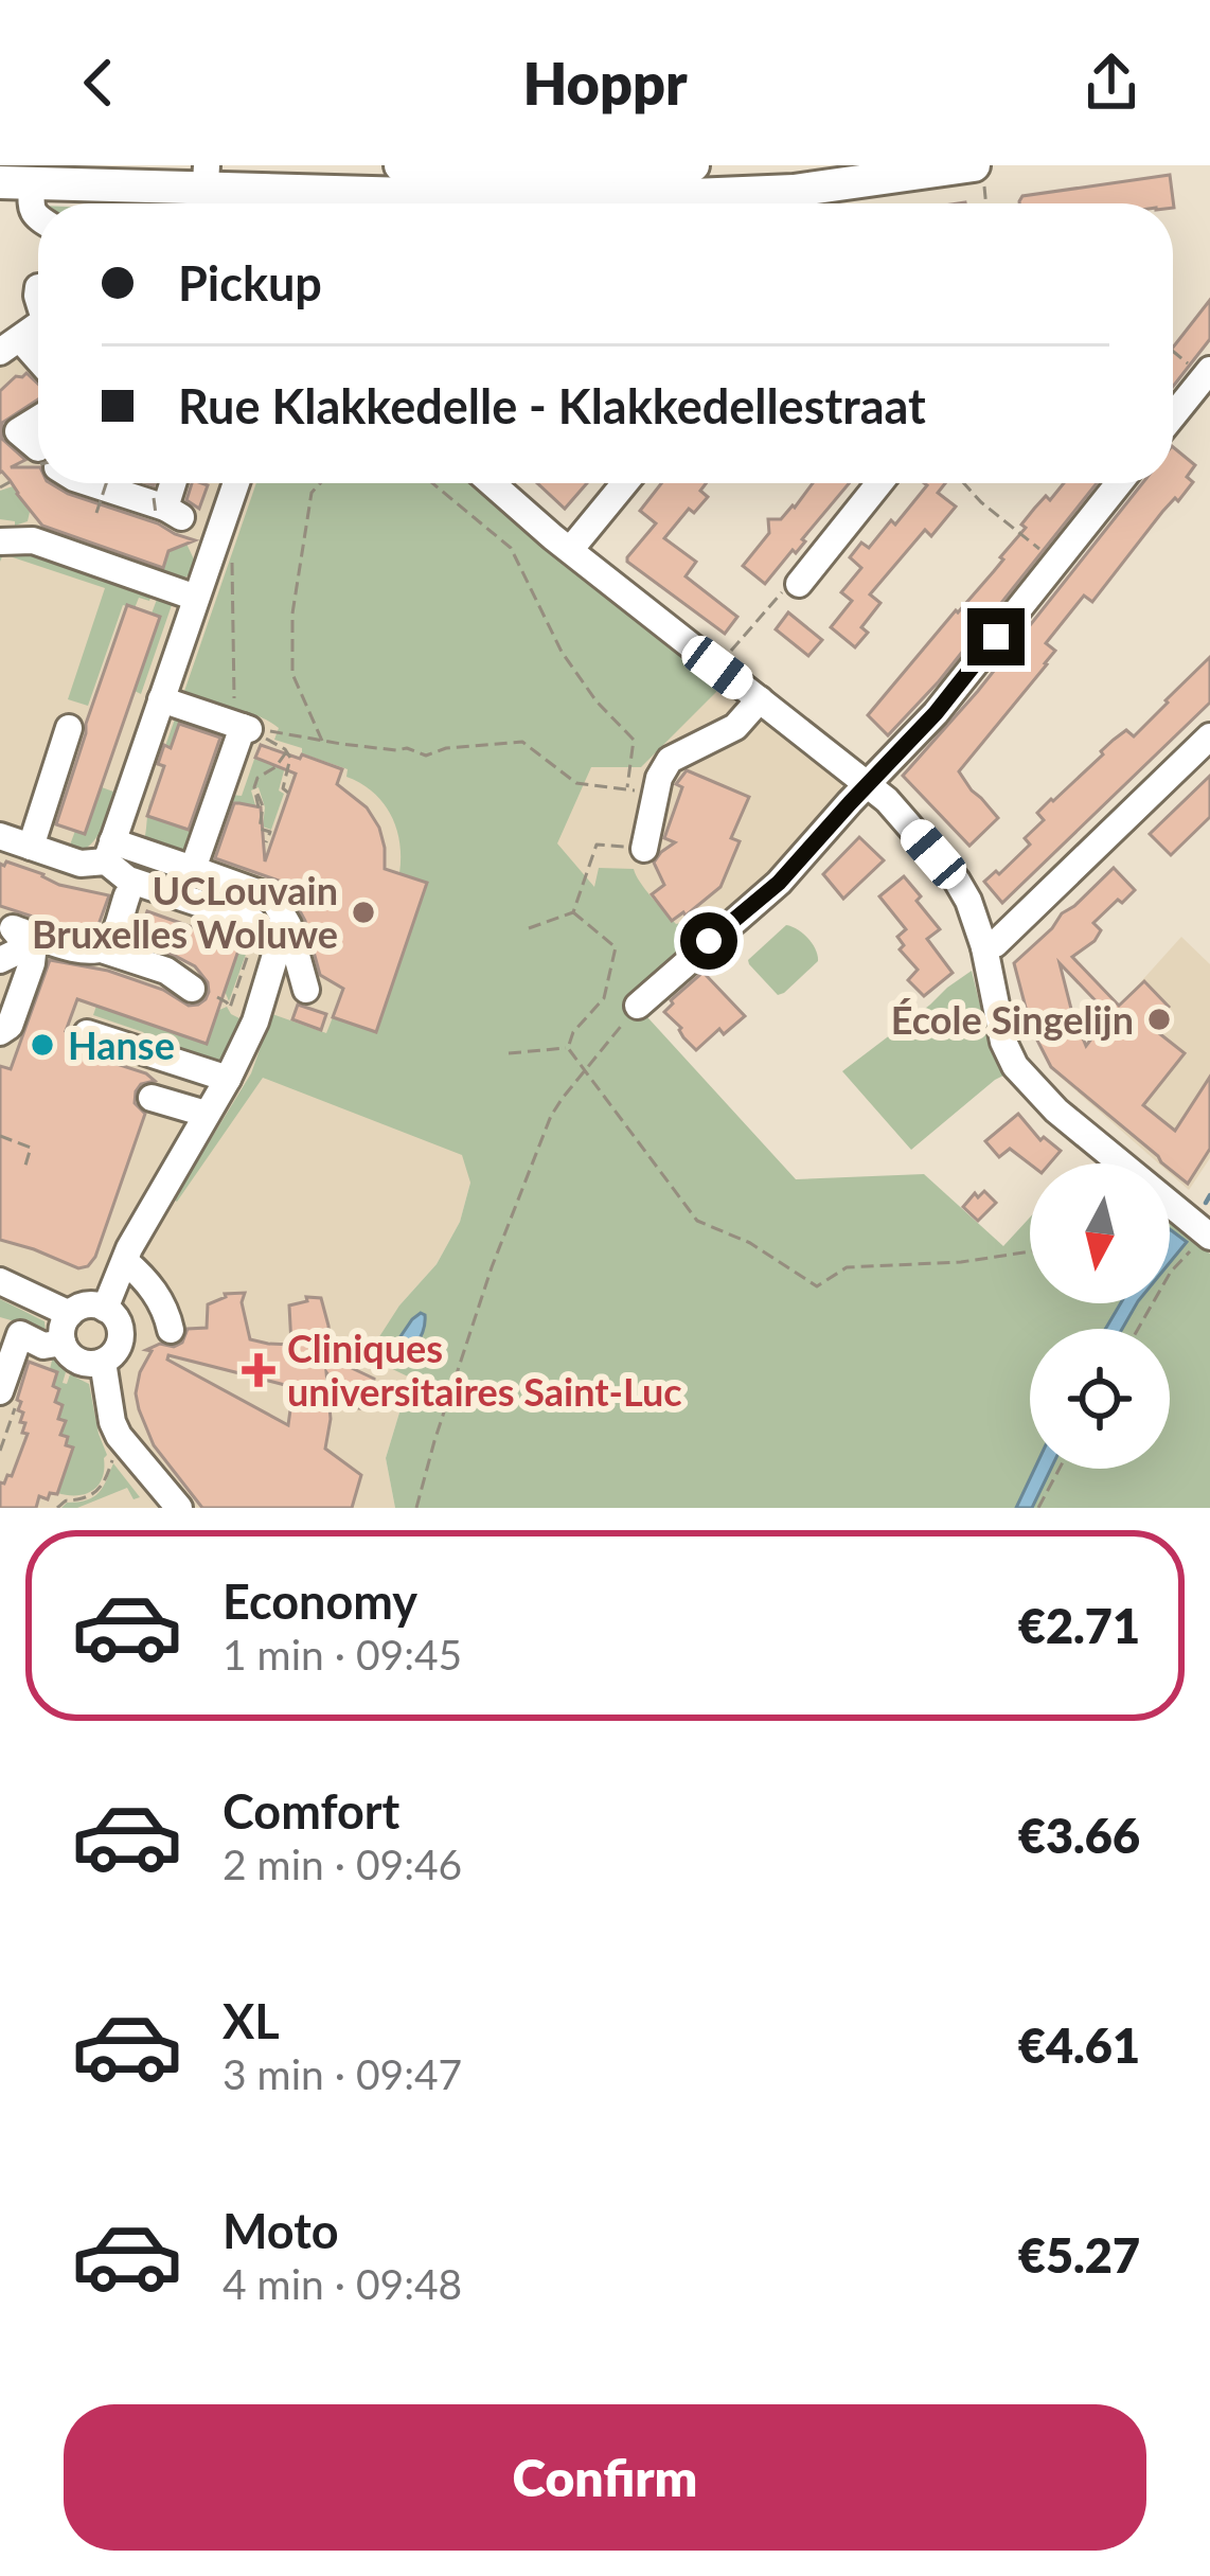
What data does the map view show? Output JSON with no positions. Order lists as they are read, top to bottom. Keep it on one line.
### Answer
{"places":{"other":["UCLouvain Bruxelles Woluwe","École Singelijn","Hanse"],"health":["Cliniques universitaires Saint-Luc"]},"north":"bottom","page":{"header":"Hoppr","banner":["Pickup","Rue Klakkedelle - Klakkedellestraat"],"list":[{"name":"Economy","note":"1 min · 09:45","value":"€2.71"},{"name":"Comfort","note":"2 min · 09:46","value":"€3.66"},{"name":"XL","note":"3 min · 09:47","value":"€4.61"},{"name":"Moto","note":"4 min · 09:48","value":"€5.27"}],"buttons":"Confirm"}}
